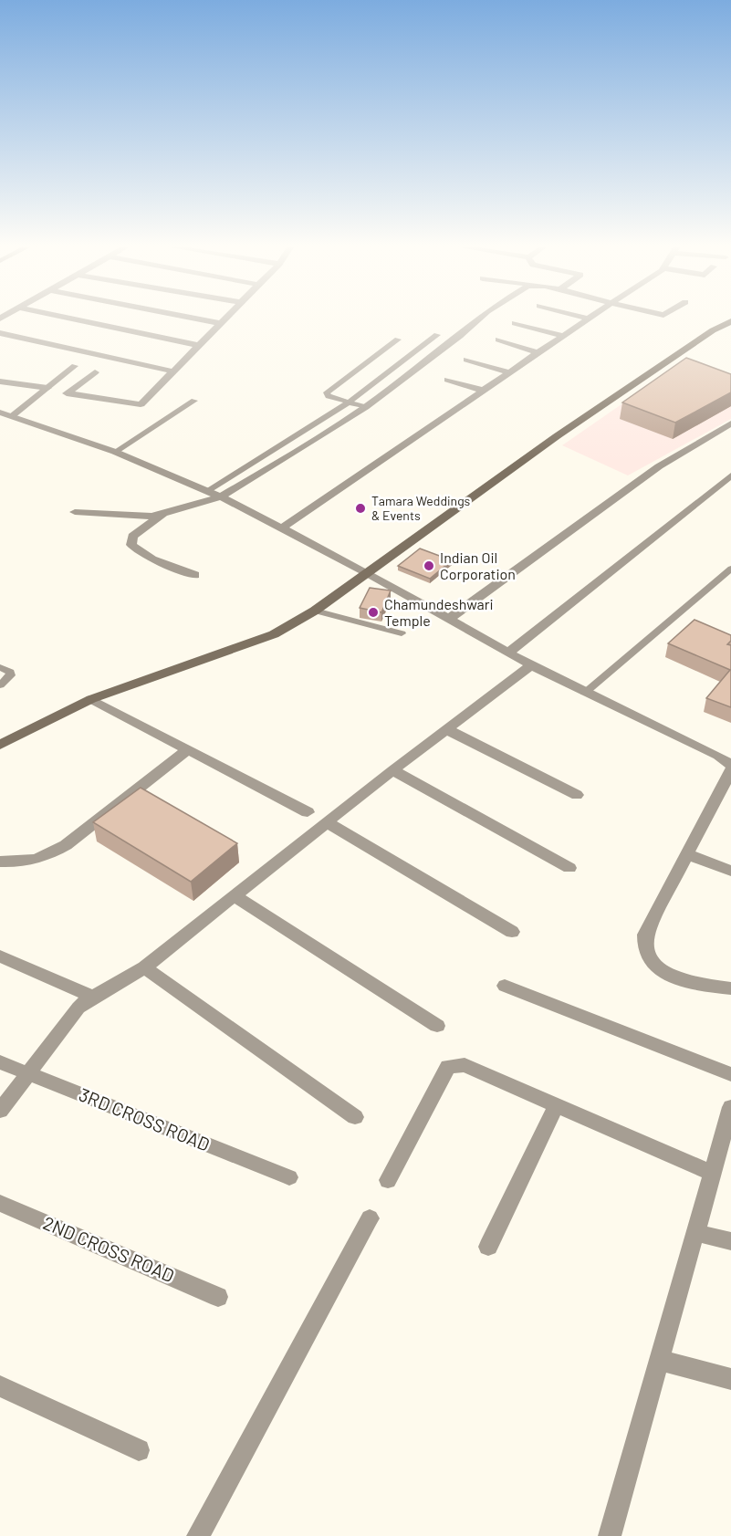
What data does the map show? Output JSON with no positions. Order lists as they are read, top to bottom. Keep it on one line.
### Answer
{"streets":{"street":["3RD CROSS ROAD","2ND CROSS ROAD"]},"places":["Tamara Weddings & Events","Indian Oil Corporation","Chamundeshwari Temple"]}
